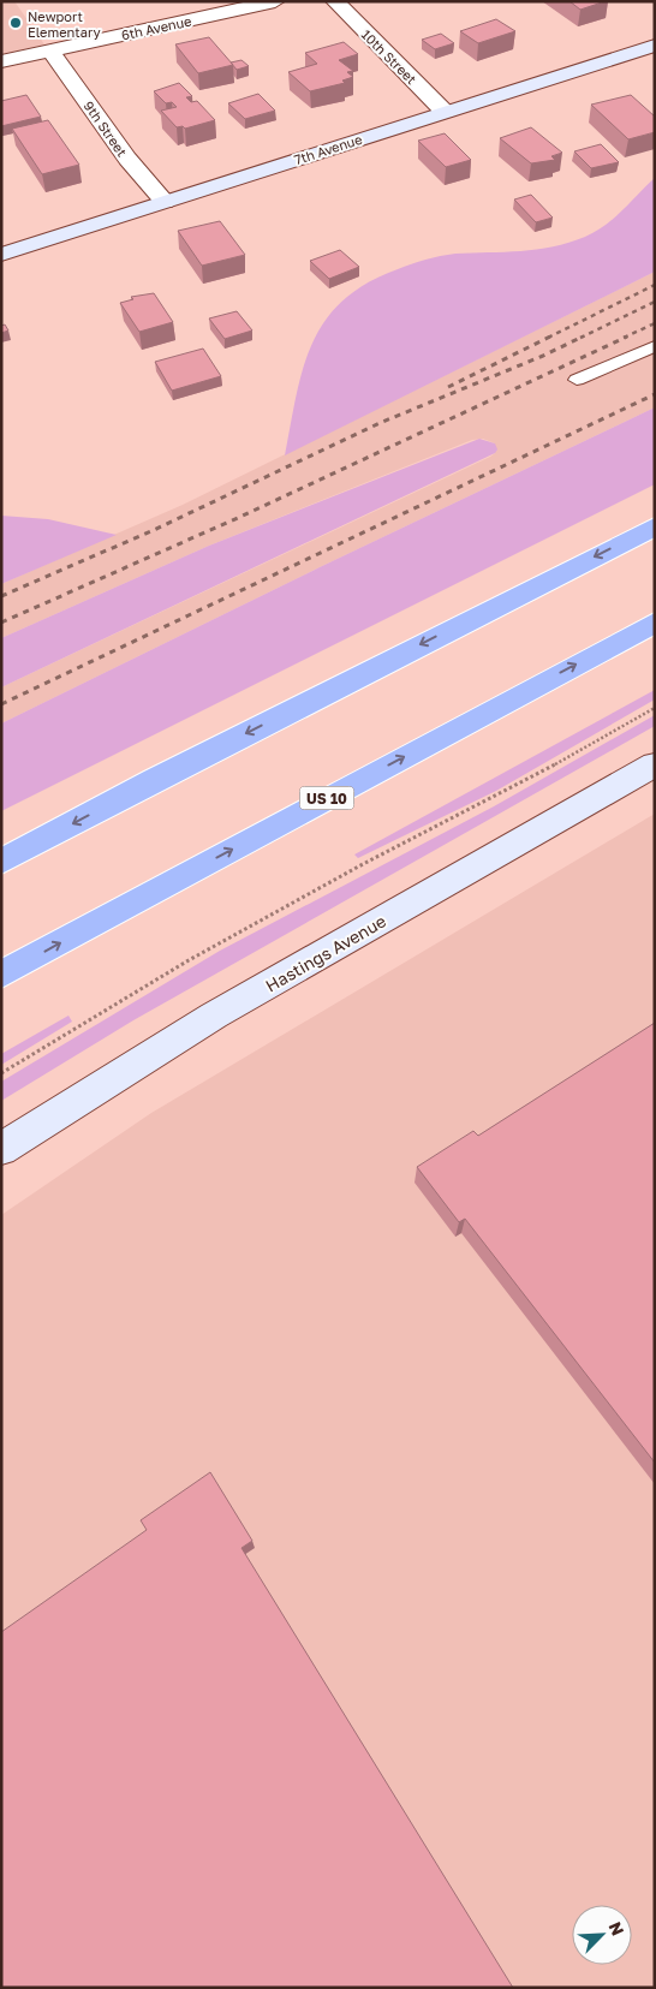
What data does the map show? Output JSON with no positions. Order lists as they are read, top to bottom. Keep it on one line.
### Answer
{"streets":{"highway":["US 10"],"street":["6th Avenue","10th Street","9th Street","7th Avenue","Hastings Avenue"]},"crossings":[["6th Avenue","9th Street"],["10th Street","7th Avenue"],["9th Street","7th Avenue"]],"places":["Newport Elementary"],"north":"top right"}
